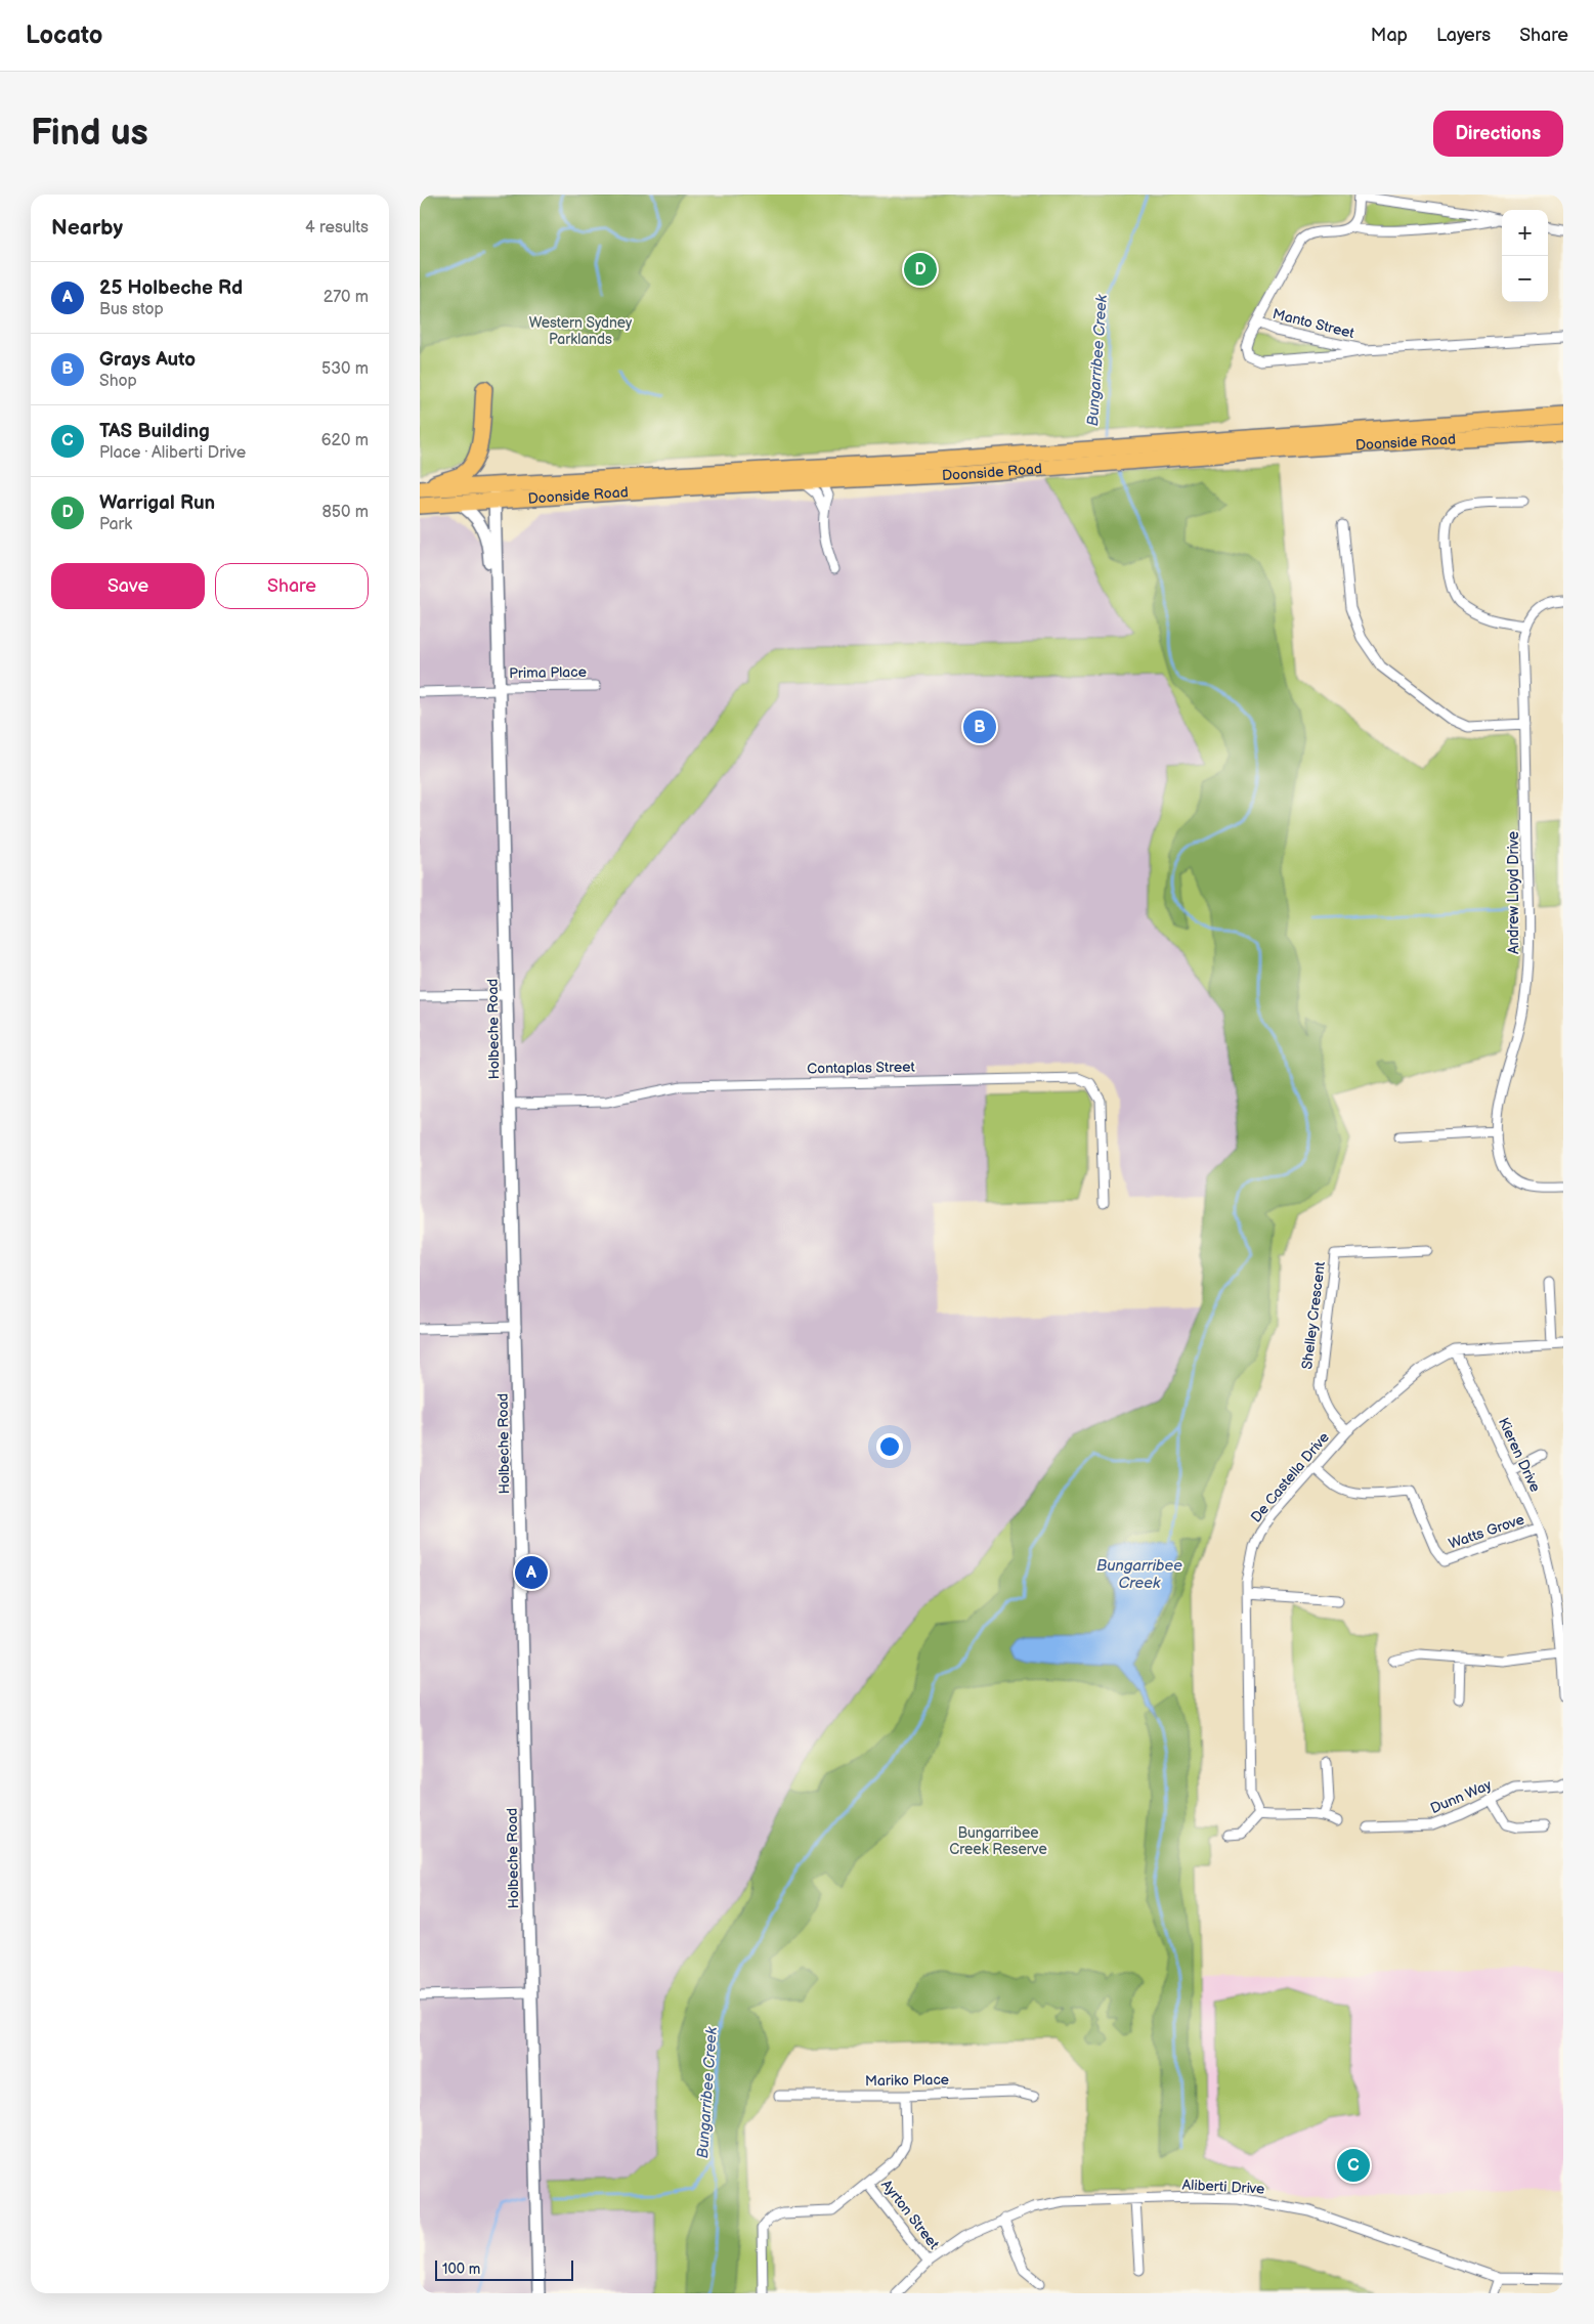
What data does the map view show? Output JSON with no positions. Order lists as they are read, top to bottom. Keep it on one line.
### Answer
{"streets":{"main road":["Doonside Road"],"street":["Manto Street","Prima Place","Andrew Lloyd Drive","Holbeche Road","Contaplas Street","Shelley Crescent","Kieren Drive","De Castella Drive","Watts Grove","Dunn Way","Mariko Place","Aliberti Drive","Ayrton Street"]},"crossings":[["Doonside Road","Holbeche Road"],["Prima Place","Holbeche Road"],["Holbeche Road","Contaplas Street"],["Shelley Crescent","De Castella Drive"],["Kieren Drive","De Castella Drive"],["Kieren Drive","Watts Grove"],["De Castella Drive","Watts Grove"],["Aliberti Drive","Ayrton Street"]],"water":["Bungarribee Creek"],"parks":["Western Sydney Parklands","Bungarribee Creek Reserve"],"scale_bar":"100 m","page":{"header":"Locato","nav":["Map","Layers","Share"],"buttons":["Directions",["Save","Share"]],"title":"Find us","heading":["Nearby","4 results"],"map_buttons":["+","−"],"pins":["D","B","A","C"],"list":[{"mark":"A","name":"25 Holbeche Rd","note":"Bus stop","value":"270 m"},{"mark":"B","name":"Grays Auto","note":"Shop","value":"530 m"},{"mark":"C","name":"TAS Building","note":"Place · Aliberti Drive","value":"620 m"},{"mark":"D","name":"Warrigal Run","note":"Park","value":"850 m"}],"scale":"100 m"}}
